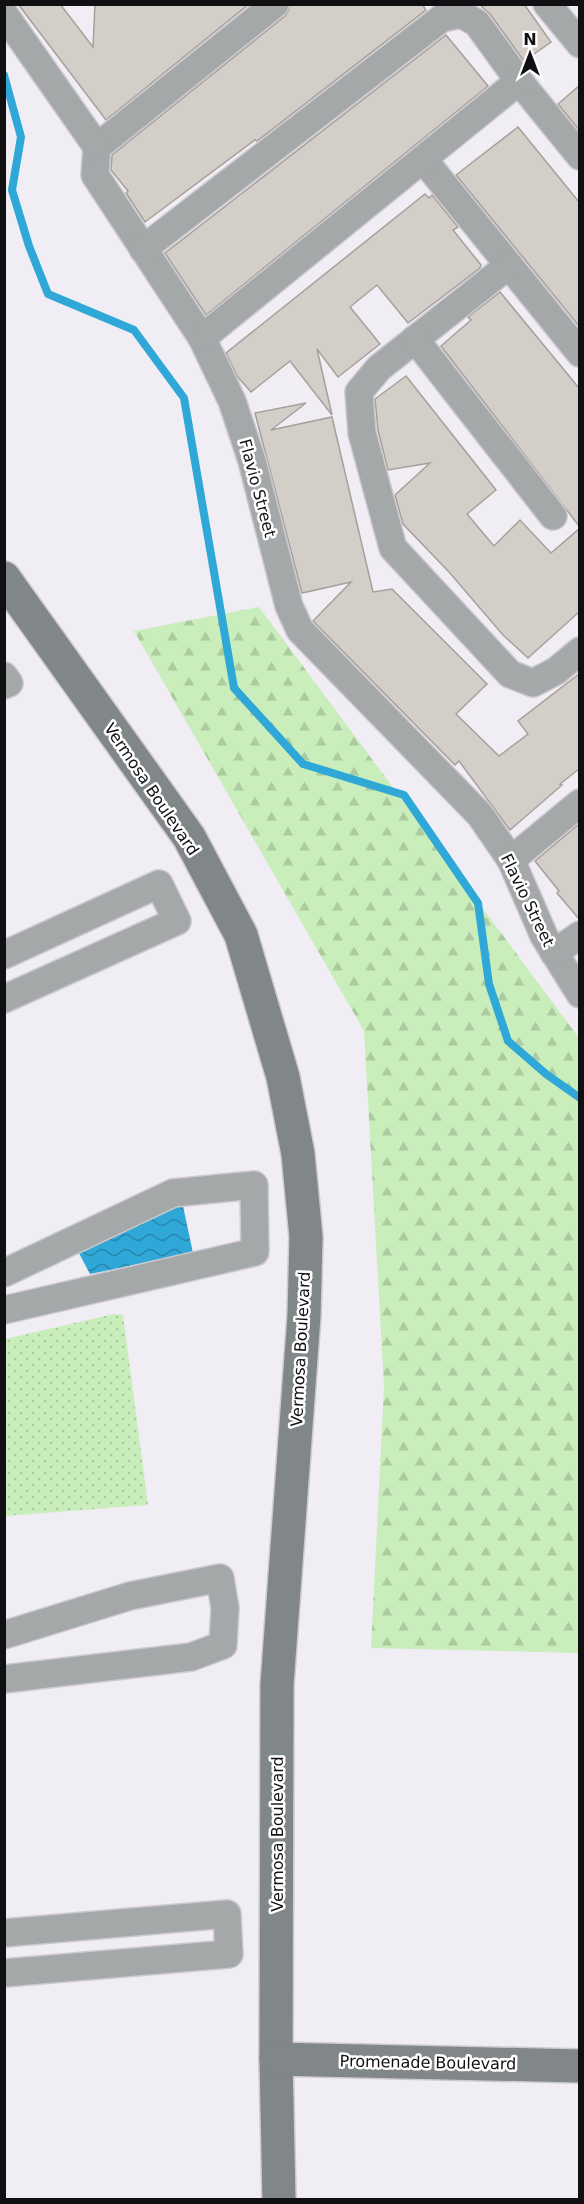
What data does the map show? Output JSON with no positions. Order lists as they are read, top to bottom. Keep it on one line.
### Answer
{"streets":{"main road":["Vermosa Boulevard","Promenade Boulevard"],"street":["Flavio Street"]},"crossings":[["Vermosa Boulevard","Promenade Boulevard"]],"north":"top"}
